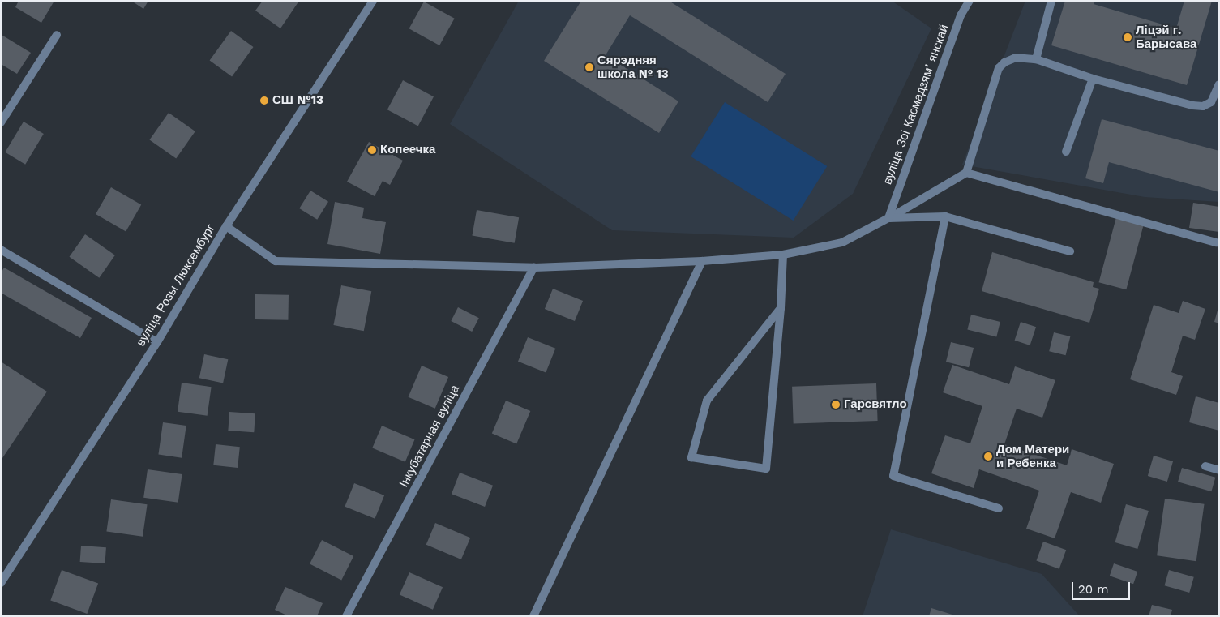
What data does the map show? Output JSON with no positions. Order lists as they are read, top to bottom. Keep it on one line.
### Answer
{"streets":{"street":["вуліца Зоі Касмадзямʼянскай","вуліца Розы Люксембург","Інкубатарная вуліца"]},"places":["Ліцэй г. Барысава","Сярэдняя школа № 13","СШ №13","Копеечка","Гарсвятло","Дом Матери и Ребенка"],"scale_bar":"20 m"}
